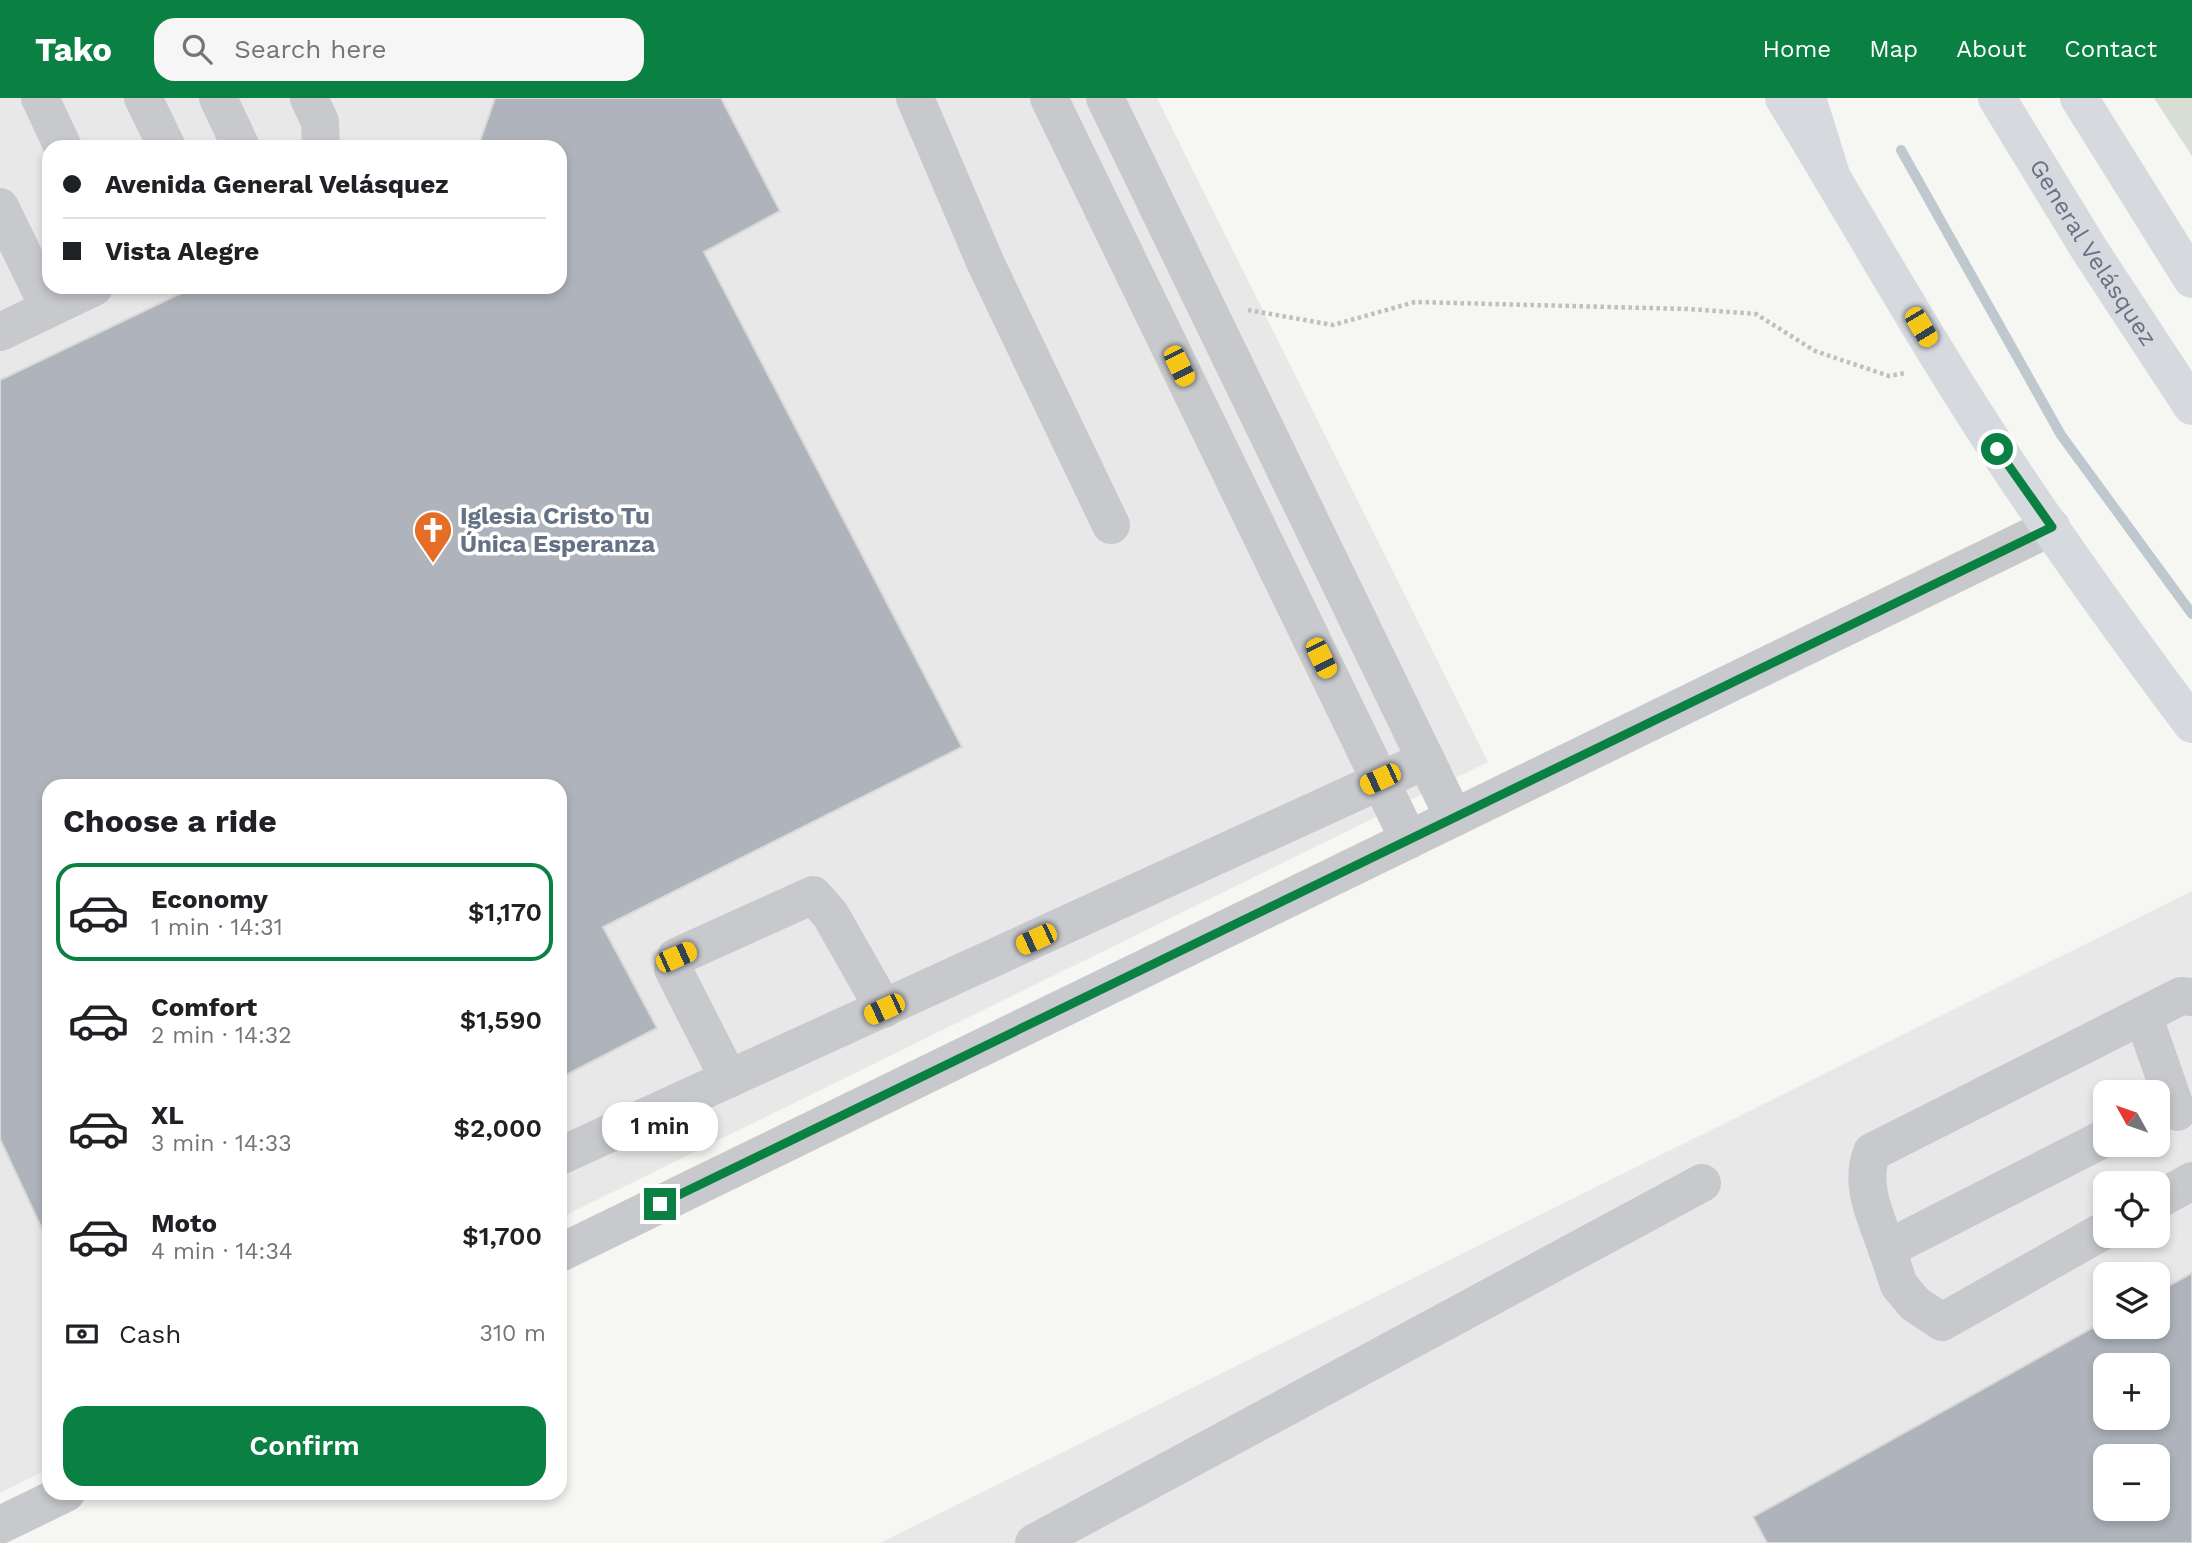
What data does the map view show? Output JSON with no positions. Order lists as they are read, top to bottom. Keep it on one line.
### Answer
{"streets":{"main road":["General Velásquez"]},"places":{"church":["Iglesia Cristo Tu Única Esperanza"]},"north":"top left","page":{"header":"Tako","search":"Search here","nav":["Home","Map","About","Contact"],"banner":["Avenida General Velásquez","Vista Alegre"],"heading":"Choose a ride","list":[{"name":"Economy","note":"1 min · 14:31","value":"$1,170"},{"name":"Comfort","note":"2 min · 14:32","value":"$1,590"},{"name":"XL","note":"3 min · 14:33","value":"$2,000"},{"name":"Moto","note":"4 min · 14:34","value":"$1,700"}],"map_buttons":["+","−"],"bubble":"1 min","pay":["Cash","310 m"],"buttons":"Confirm"}}
